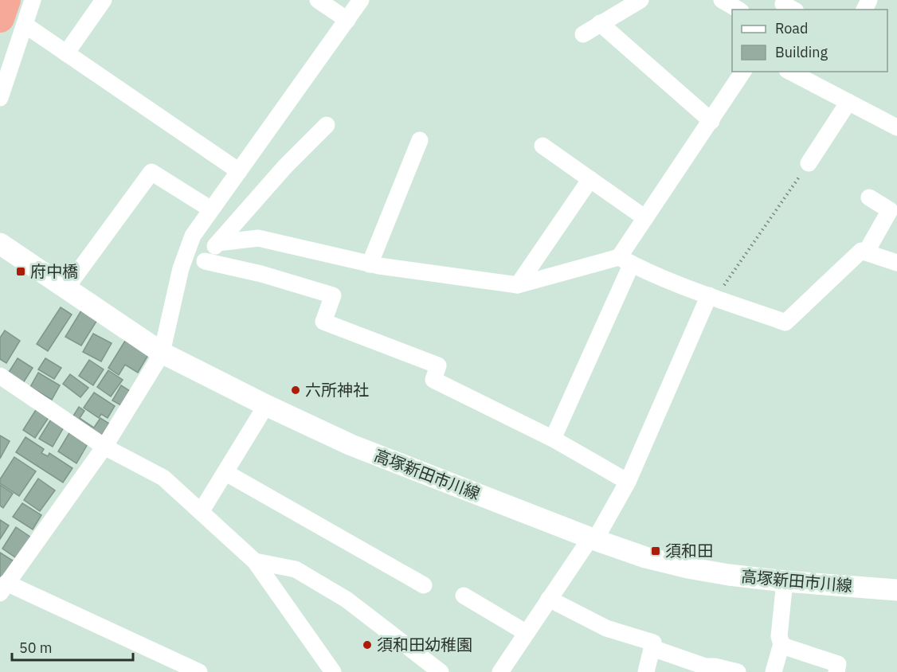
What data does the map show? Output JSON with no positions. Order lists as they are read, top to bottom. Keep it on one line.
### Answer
{"streets":{"main road":["高塚新田市川線"]},"places":{"transit":["府中橋","須和田"],"other":["六所神社","須和田幼稚園"]},"legend":["Road","Building"],"scale_bar":"50 m"}
